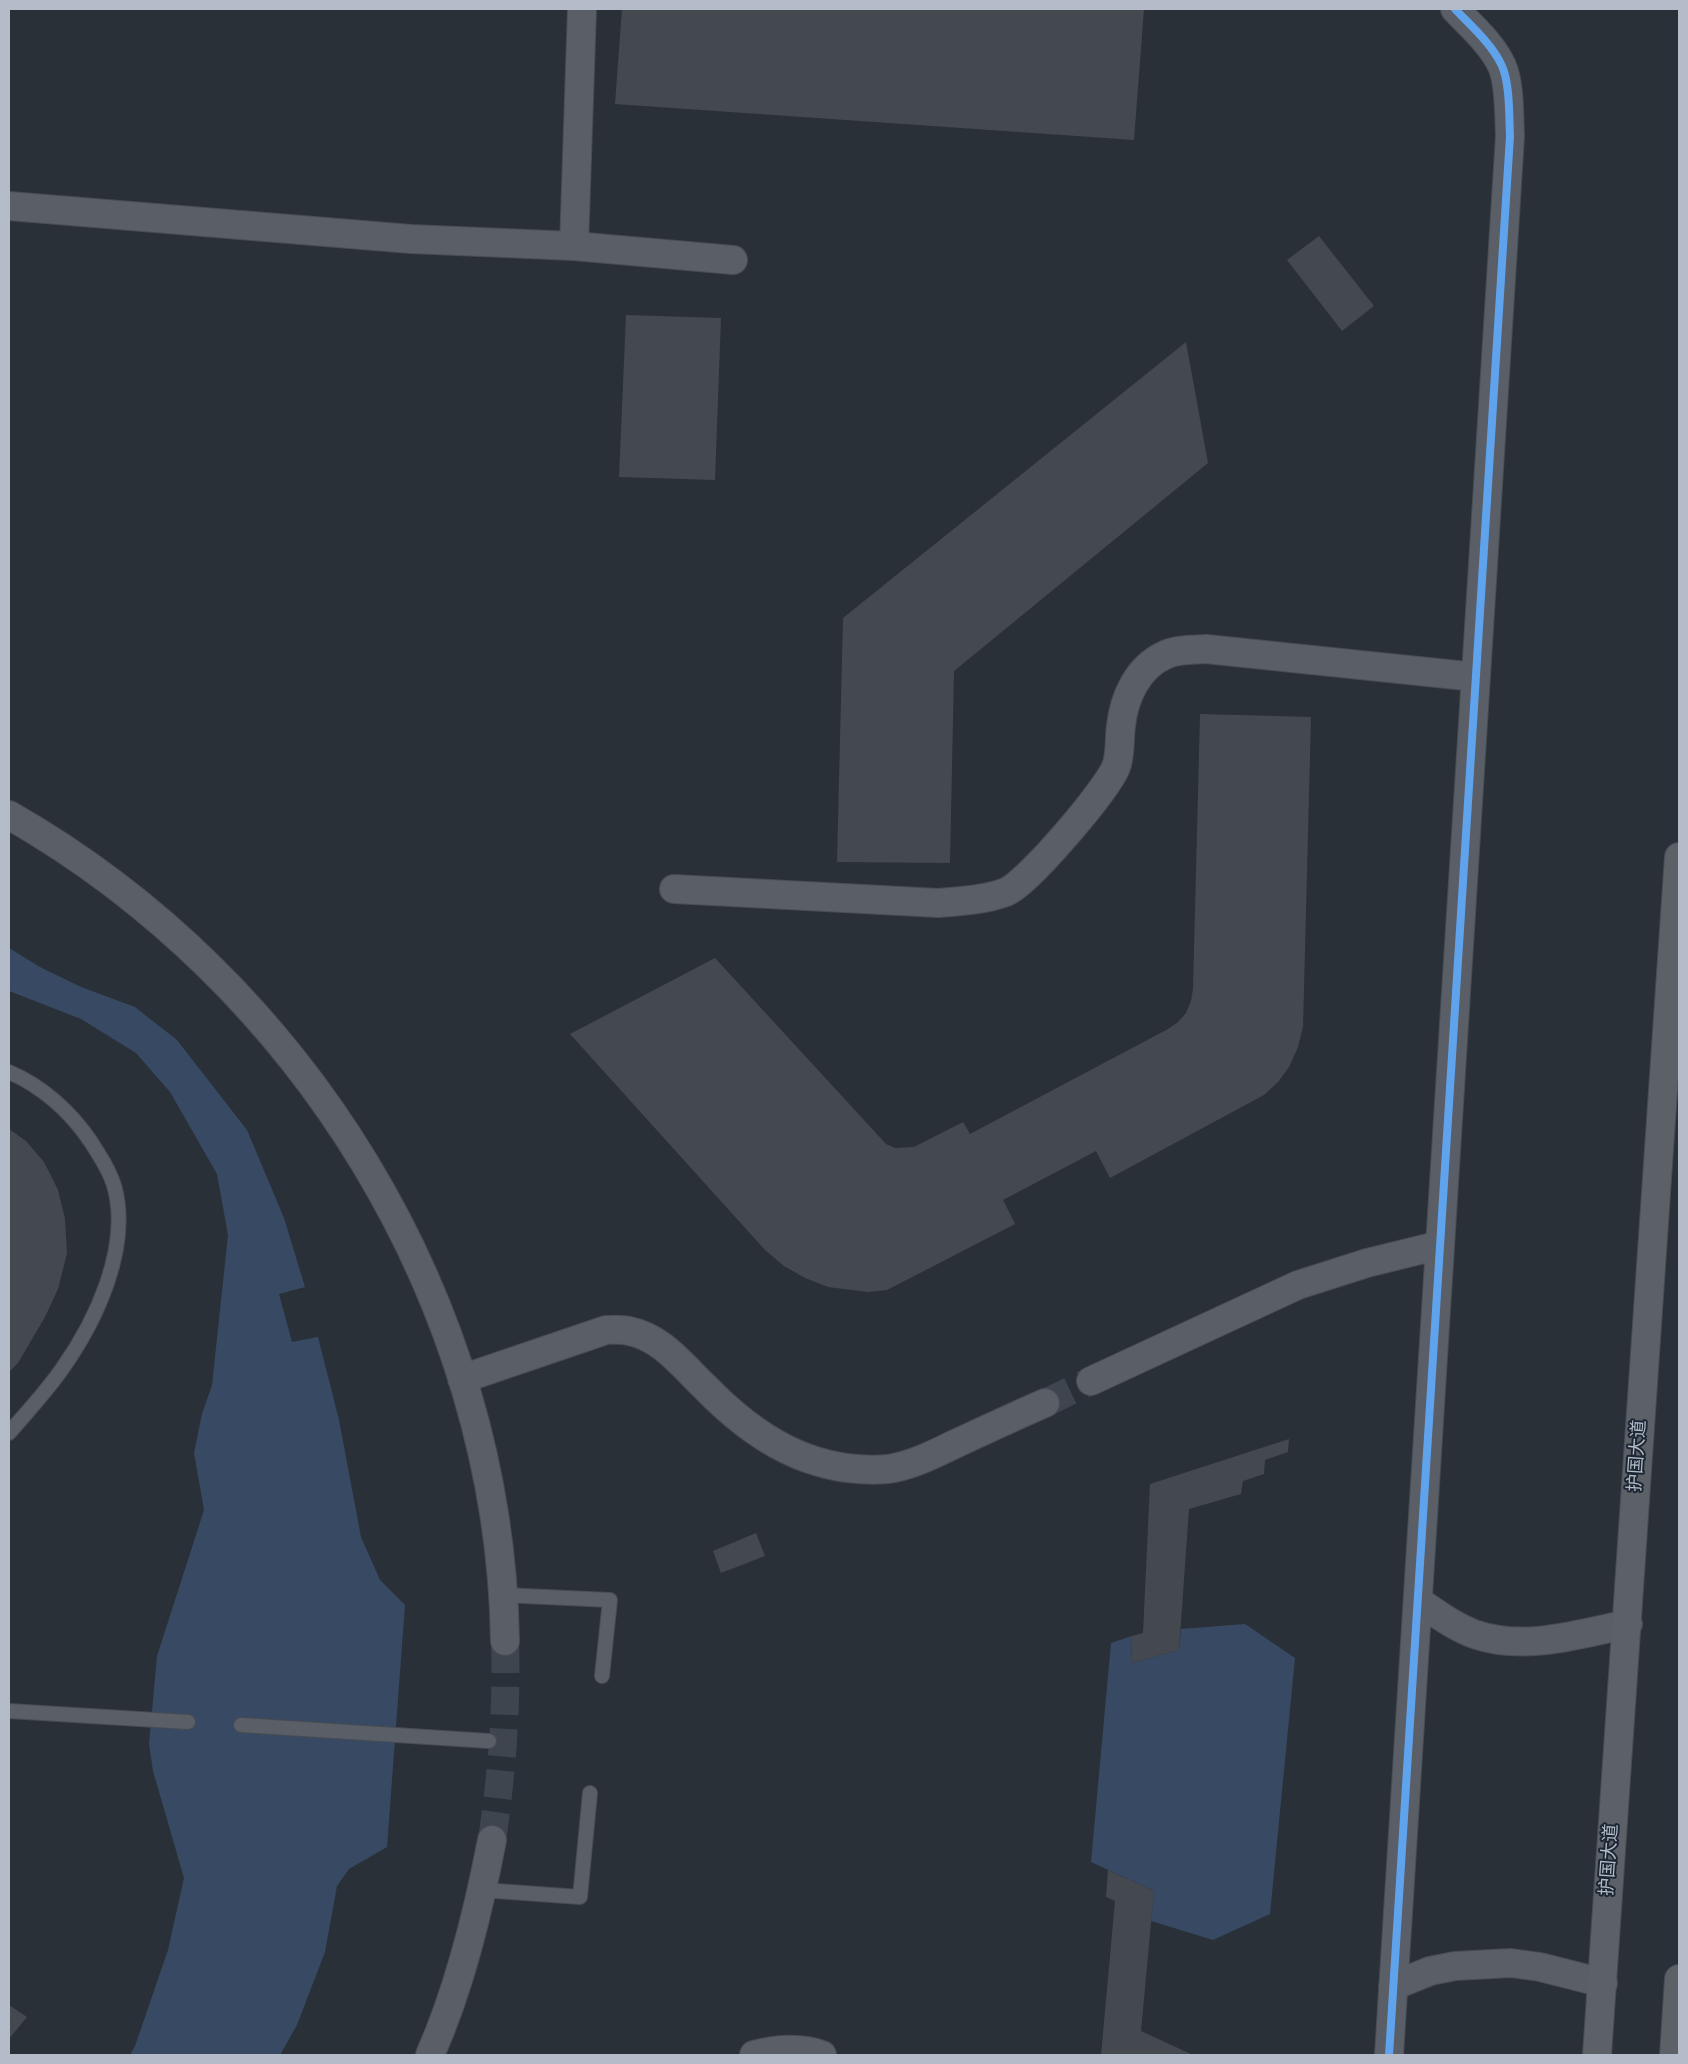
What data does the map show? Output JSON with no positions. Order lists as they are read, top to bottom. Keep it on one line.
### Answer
{"streets":{"main road":["护国大道"]}}
